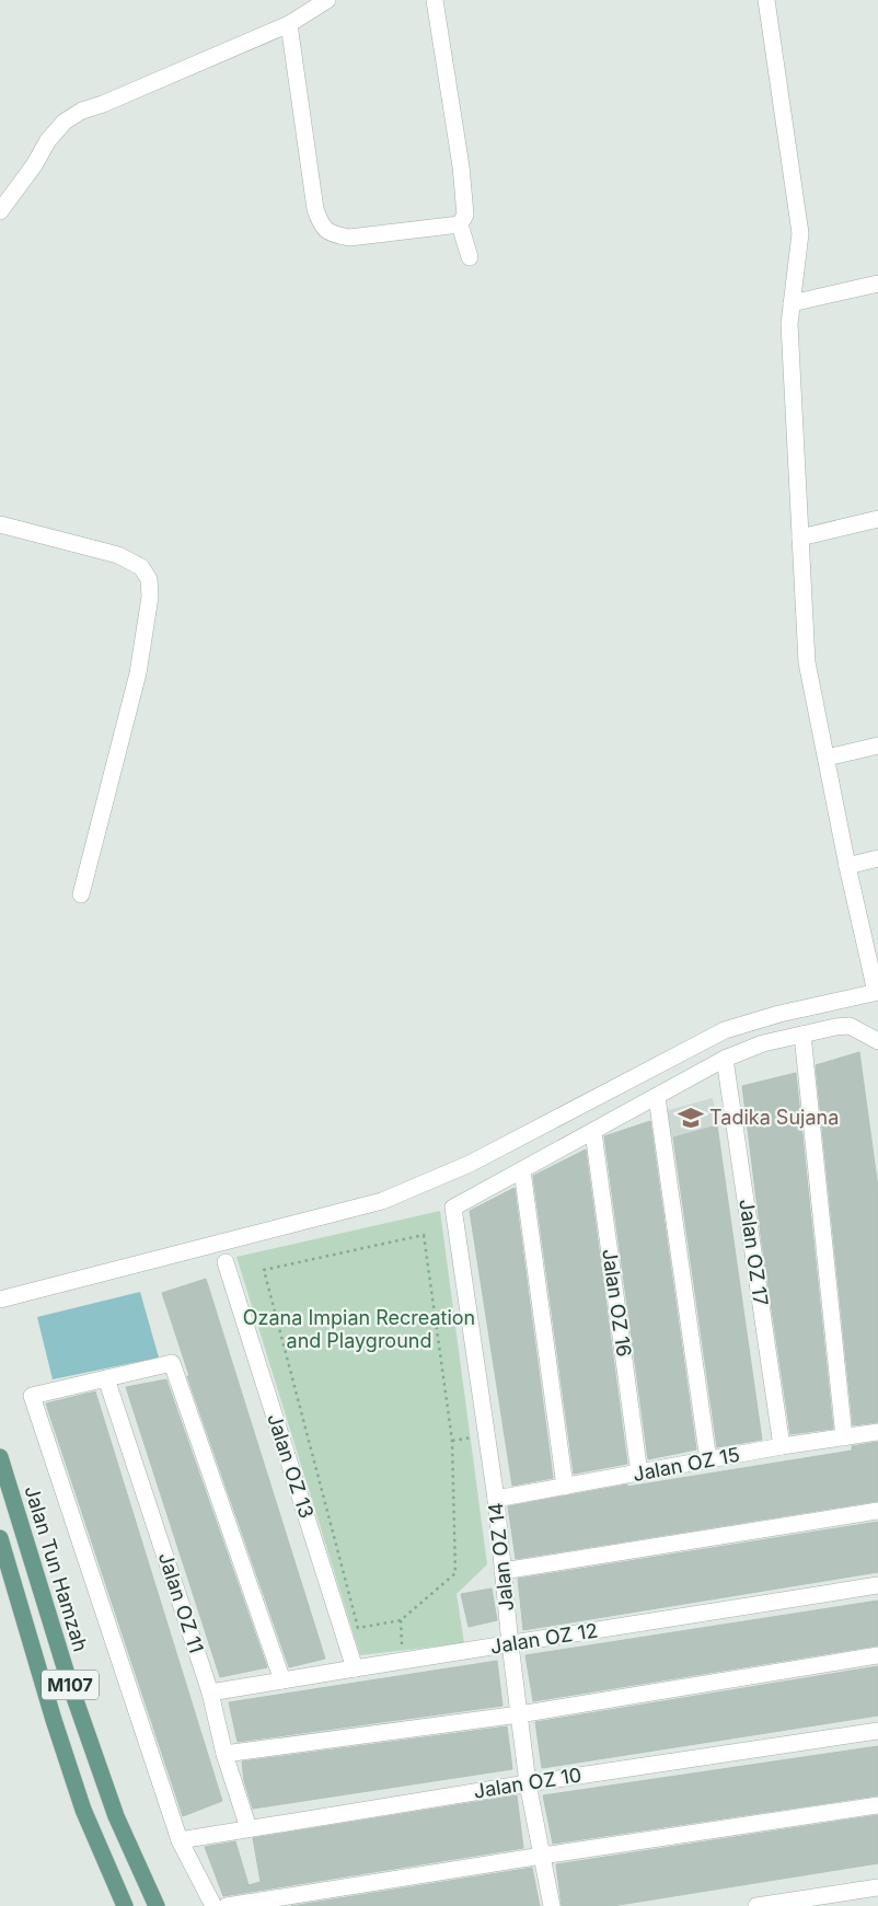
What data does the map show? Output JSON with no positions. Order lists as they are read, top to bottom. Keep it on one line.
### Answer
{"streets":{"main road":["Jalan Tun Hamzah","M107"],"street":["Jalan OZ 17","Jalan OZ 16","Jalan OZ 15","Jalan OZ 13","Jalan OZ 14","Jalan OZ 11","Jalan OZ 12","Jalan OZ 10"]},"crossings":[["Jalan OZ 17","Jalan OZ 15"],["Jalan OZ 16","Jalan OZ 15"],["Jalan OZ 15","Jalan OZ 14"],["Jalan OZ 13","Jalan OZ 12"],["Jalan OZ 14","Jalan OZ 12"],["Jalan OZ 14","Jalan OZ 10"],["Jalan OZ 11","Jalan OZ 12"],["Jalan OZ 11","Jalan OZ 10"]],"parks":["Ozana Impian Recreation and Playground"],"places":{"school or university":["Tadika Sujana"]}}
